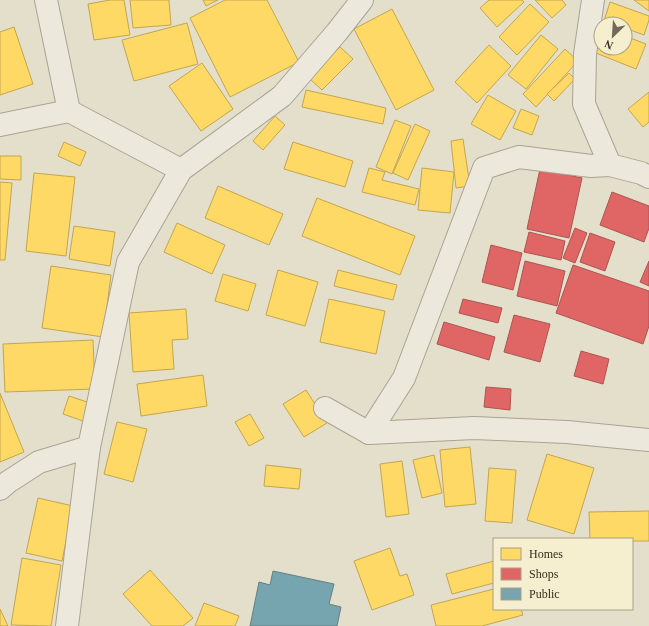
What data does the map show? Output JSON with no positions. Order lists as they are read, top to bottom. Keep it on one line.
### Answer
{"legend":["Homes","Shops","Public"],"north":"bottom left"}
